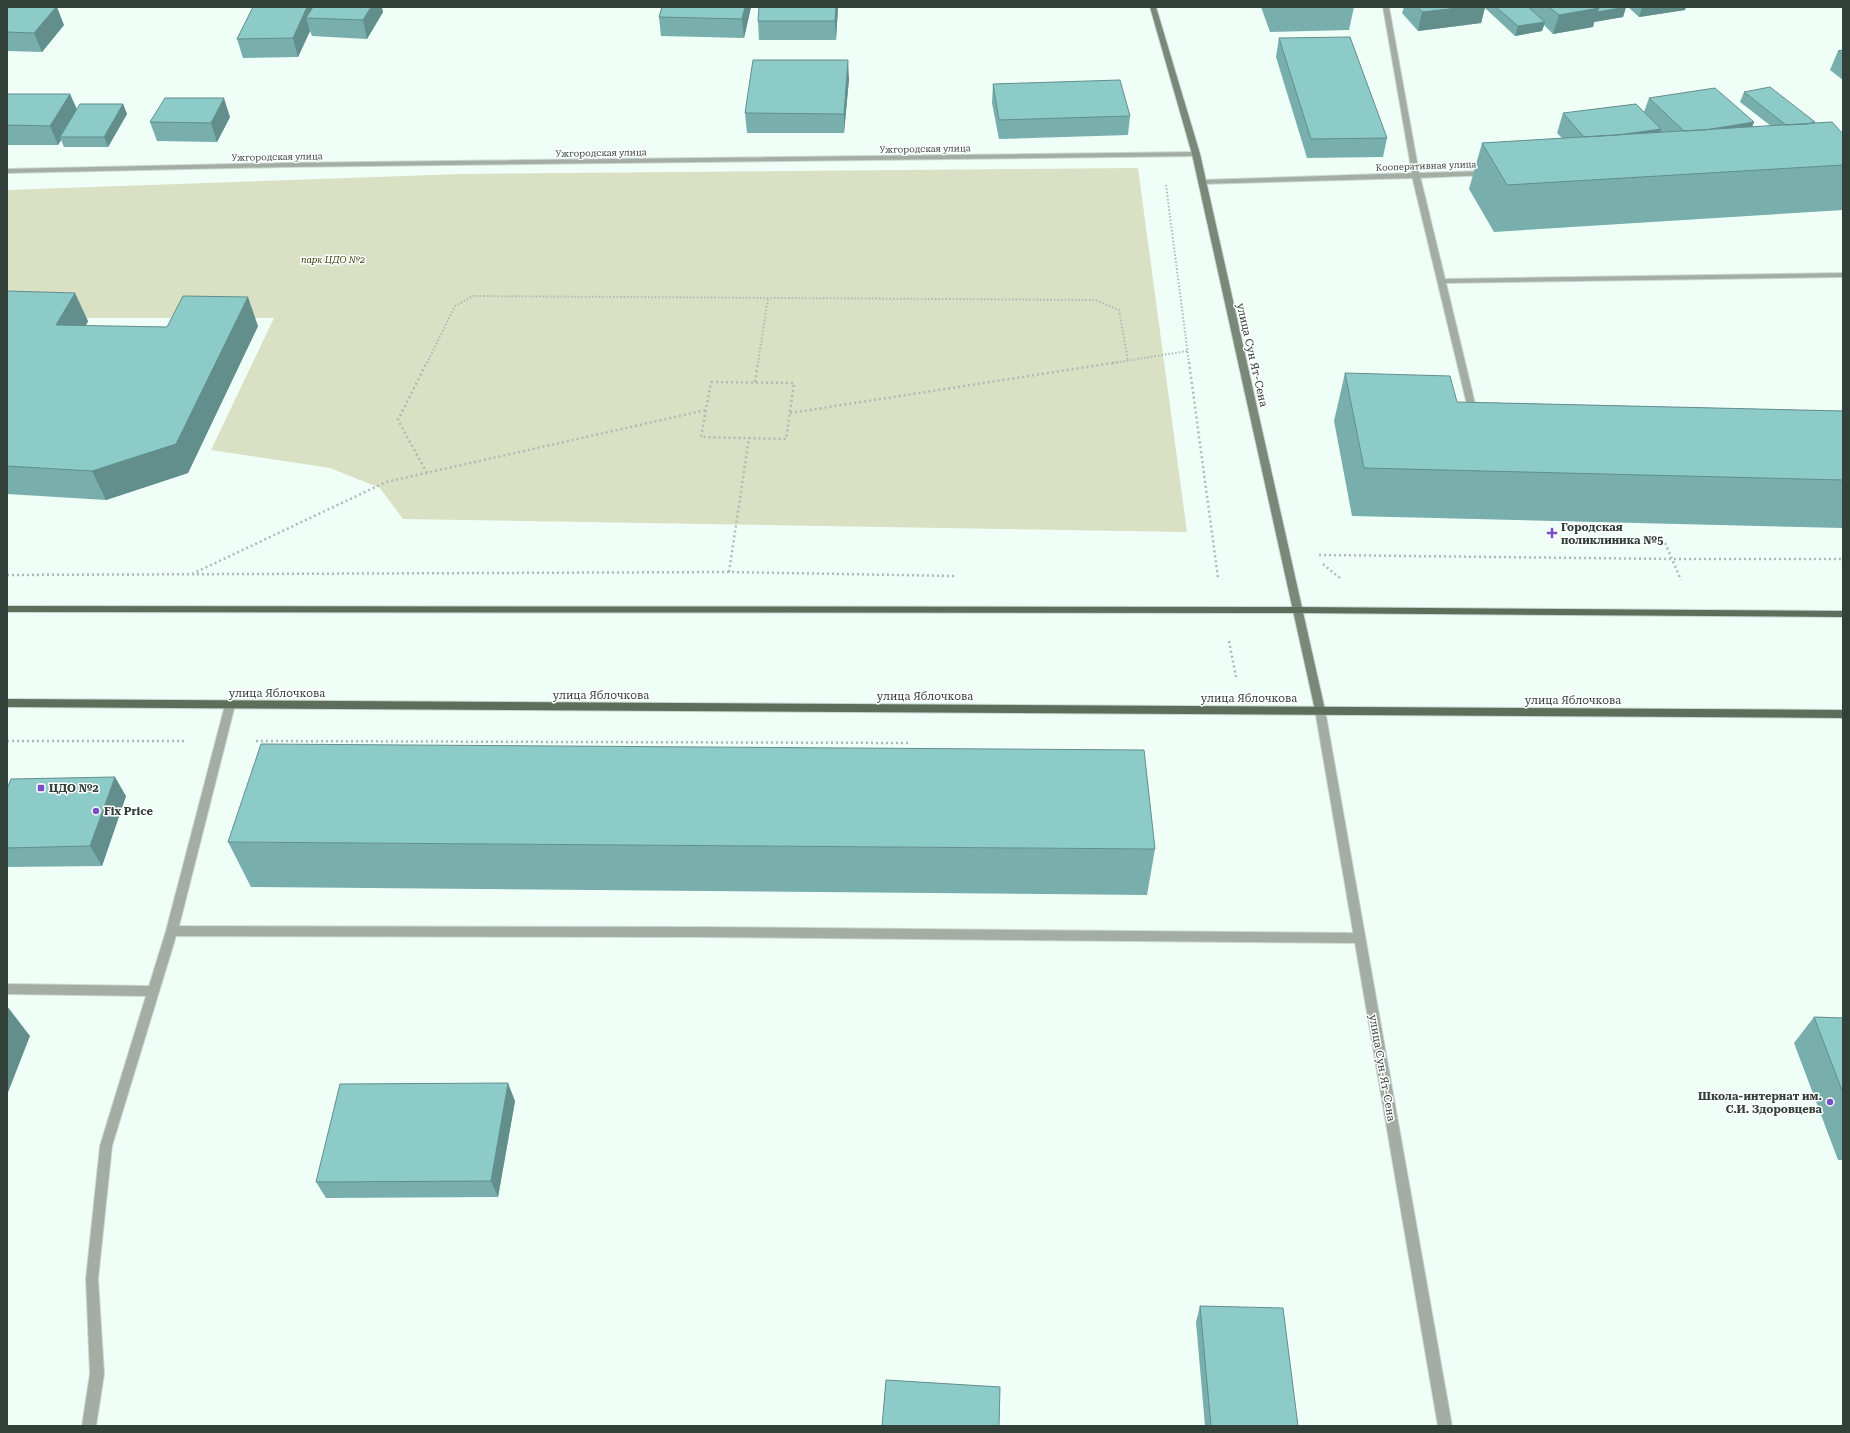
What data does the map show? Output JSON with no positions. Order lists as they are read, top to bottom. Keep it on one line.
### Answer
{"streets":{"main road":["улица Сун Ят-Сена","улица Яблочкова"],"street":["Ужгородская улица","Кооперативная улица","улица Сун-Ят-Сена"]},"crossings":[["Ужгородская улица","улица Сун Ят-Сена"],["Кооперативная улица","улица Сун Ят-Сена"],["улица Сун Ят-Сена","улица Яблочкова"],["улица Сун Ят-Сена","улица Сун-Ят-Сена"],["улица Яблочкова","улица Сун-Ят-Сена"]],"parks":["парк ЦДО №2"],"places":{"health":["Городская поликлиника №5"],"transit":["ЦДО №2"],"other":["Fix Price","Школа-интернат им. С.И. Здоровцева"]}}
